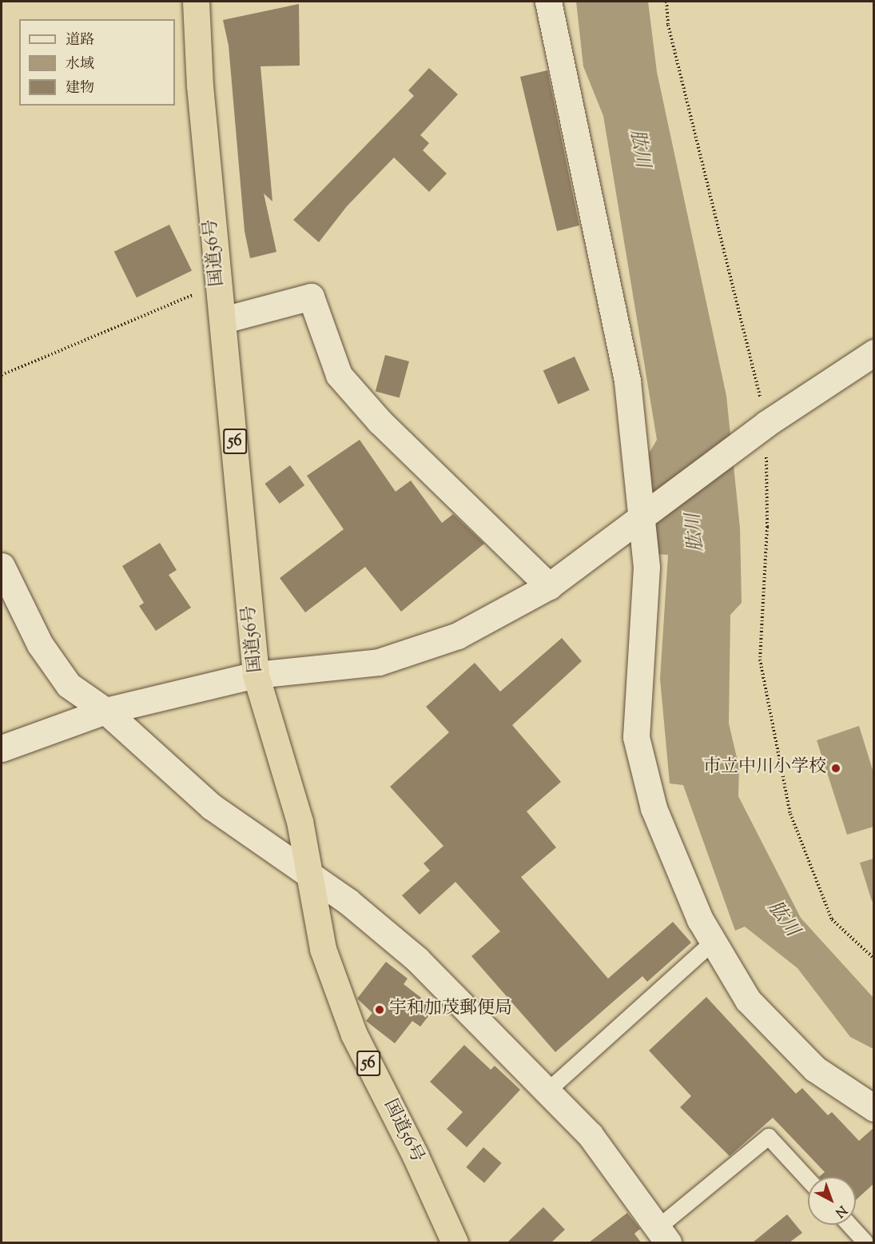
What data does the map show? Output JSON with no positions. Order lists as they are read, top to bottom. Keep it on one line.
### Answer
{"streets":{"highway":["国道56号","56"]},"water":["肱川"],"places":["市立中川小学校","宇和加茂郵便局"],"legend":["道路","水域","建物"],"north":"bottom right"}
